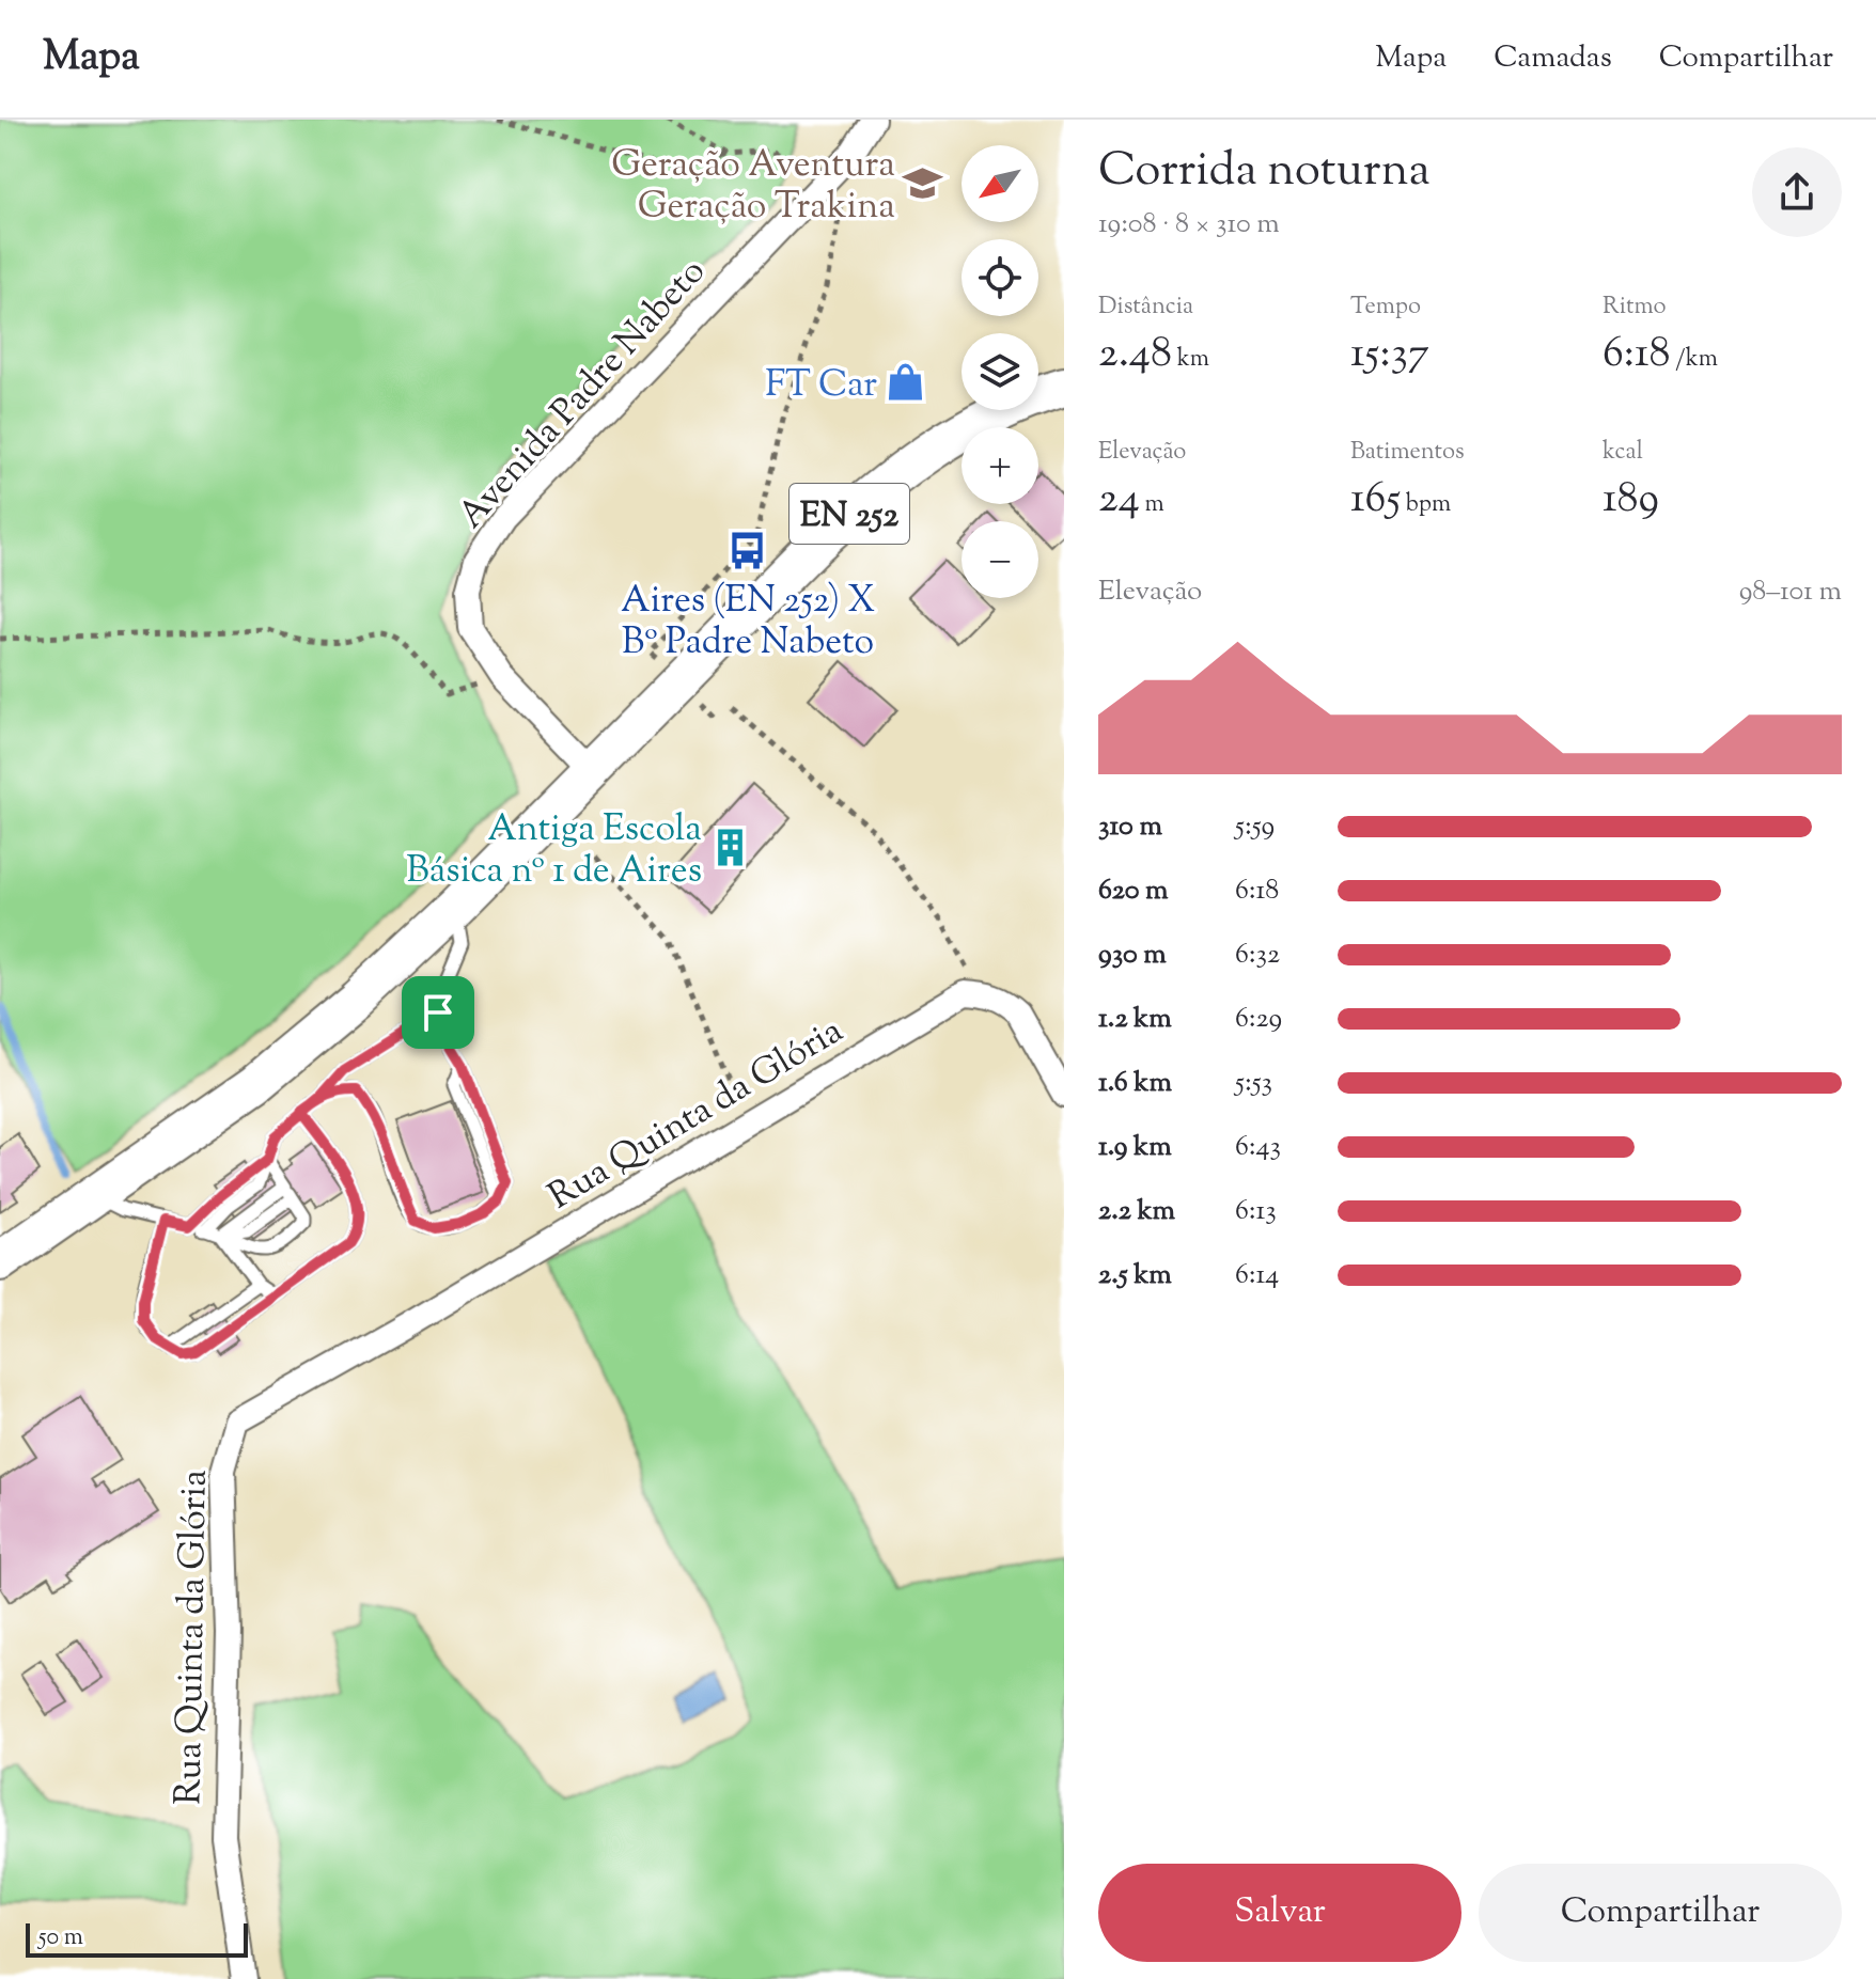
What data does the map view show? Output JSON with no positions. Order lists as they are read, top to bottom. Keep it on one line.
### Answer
{"streets":{"main road":["EN 252"],"street":["Avenida Padre Nabeto","Rua Quinta da Glória"]},"crossings":[["Avenida Padre Nabeto","EN 252"]],"places":{"school or university":["Geração Aventura Geração Trakina"],"shop":["FT Car"],"bus stop":["Aires (EN 252) X Bº Padre Nabeto"],"building":["Antiga Escola Básica nº 1 de Aires"]},"scale_bar":"50 m","north":"bottom left","page":{"header":"Mapa","nav":["Mapa","Camadas","Compartilhar"],"heading":["Corrida noturna","19:08 · 8 × 310 m"],"map_buttons":["+","−"],"stats":[["Distância","2.48 km"],["Tempo","15:37"],["Ritmo","6:18 /km"],["Elevação","24 m"],["Batimentos","165 bpm"],["kcal","189"]],"chart":["Elevação","98–101 m"],"list":[{"name":"310 m","note":"5:59"},{"name":"620 m","note":"6:18"},{"name":"930 m","note":"6:32"},{"name":"1.2 km","note":"6:29"},{"name":"1.6 km","note":"5:53"},{"name":"1.9 km","note":"6:43"},{"name":"2.2 km","note":"6:13"},{"name":"2.5 km","note":"6:14"}],"buttons":["Salvar","Compartilhar"],"scale":"50 m"}}
